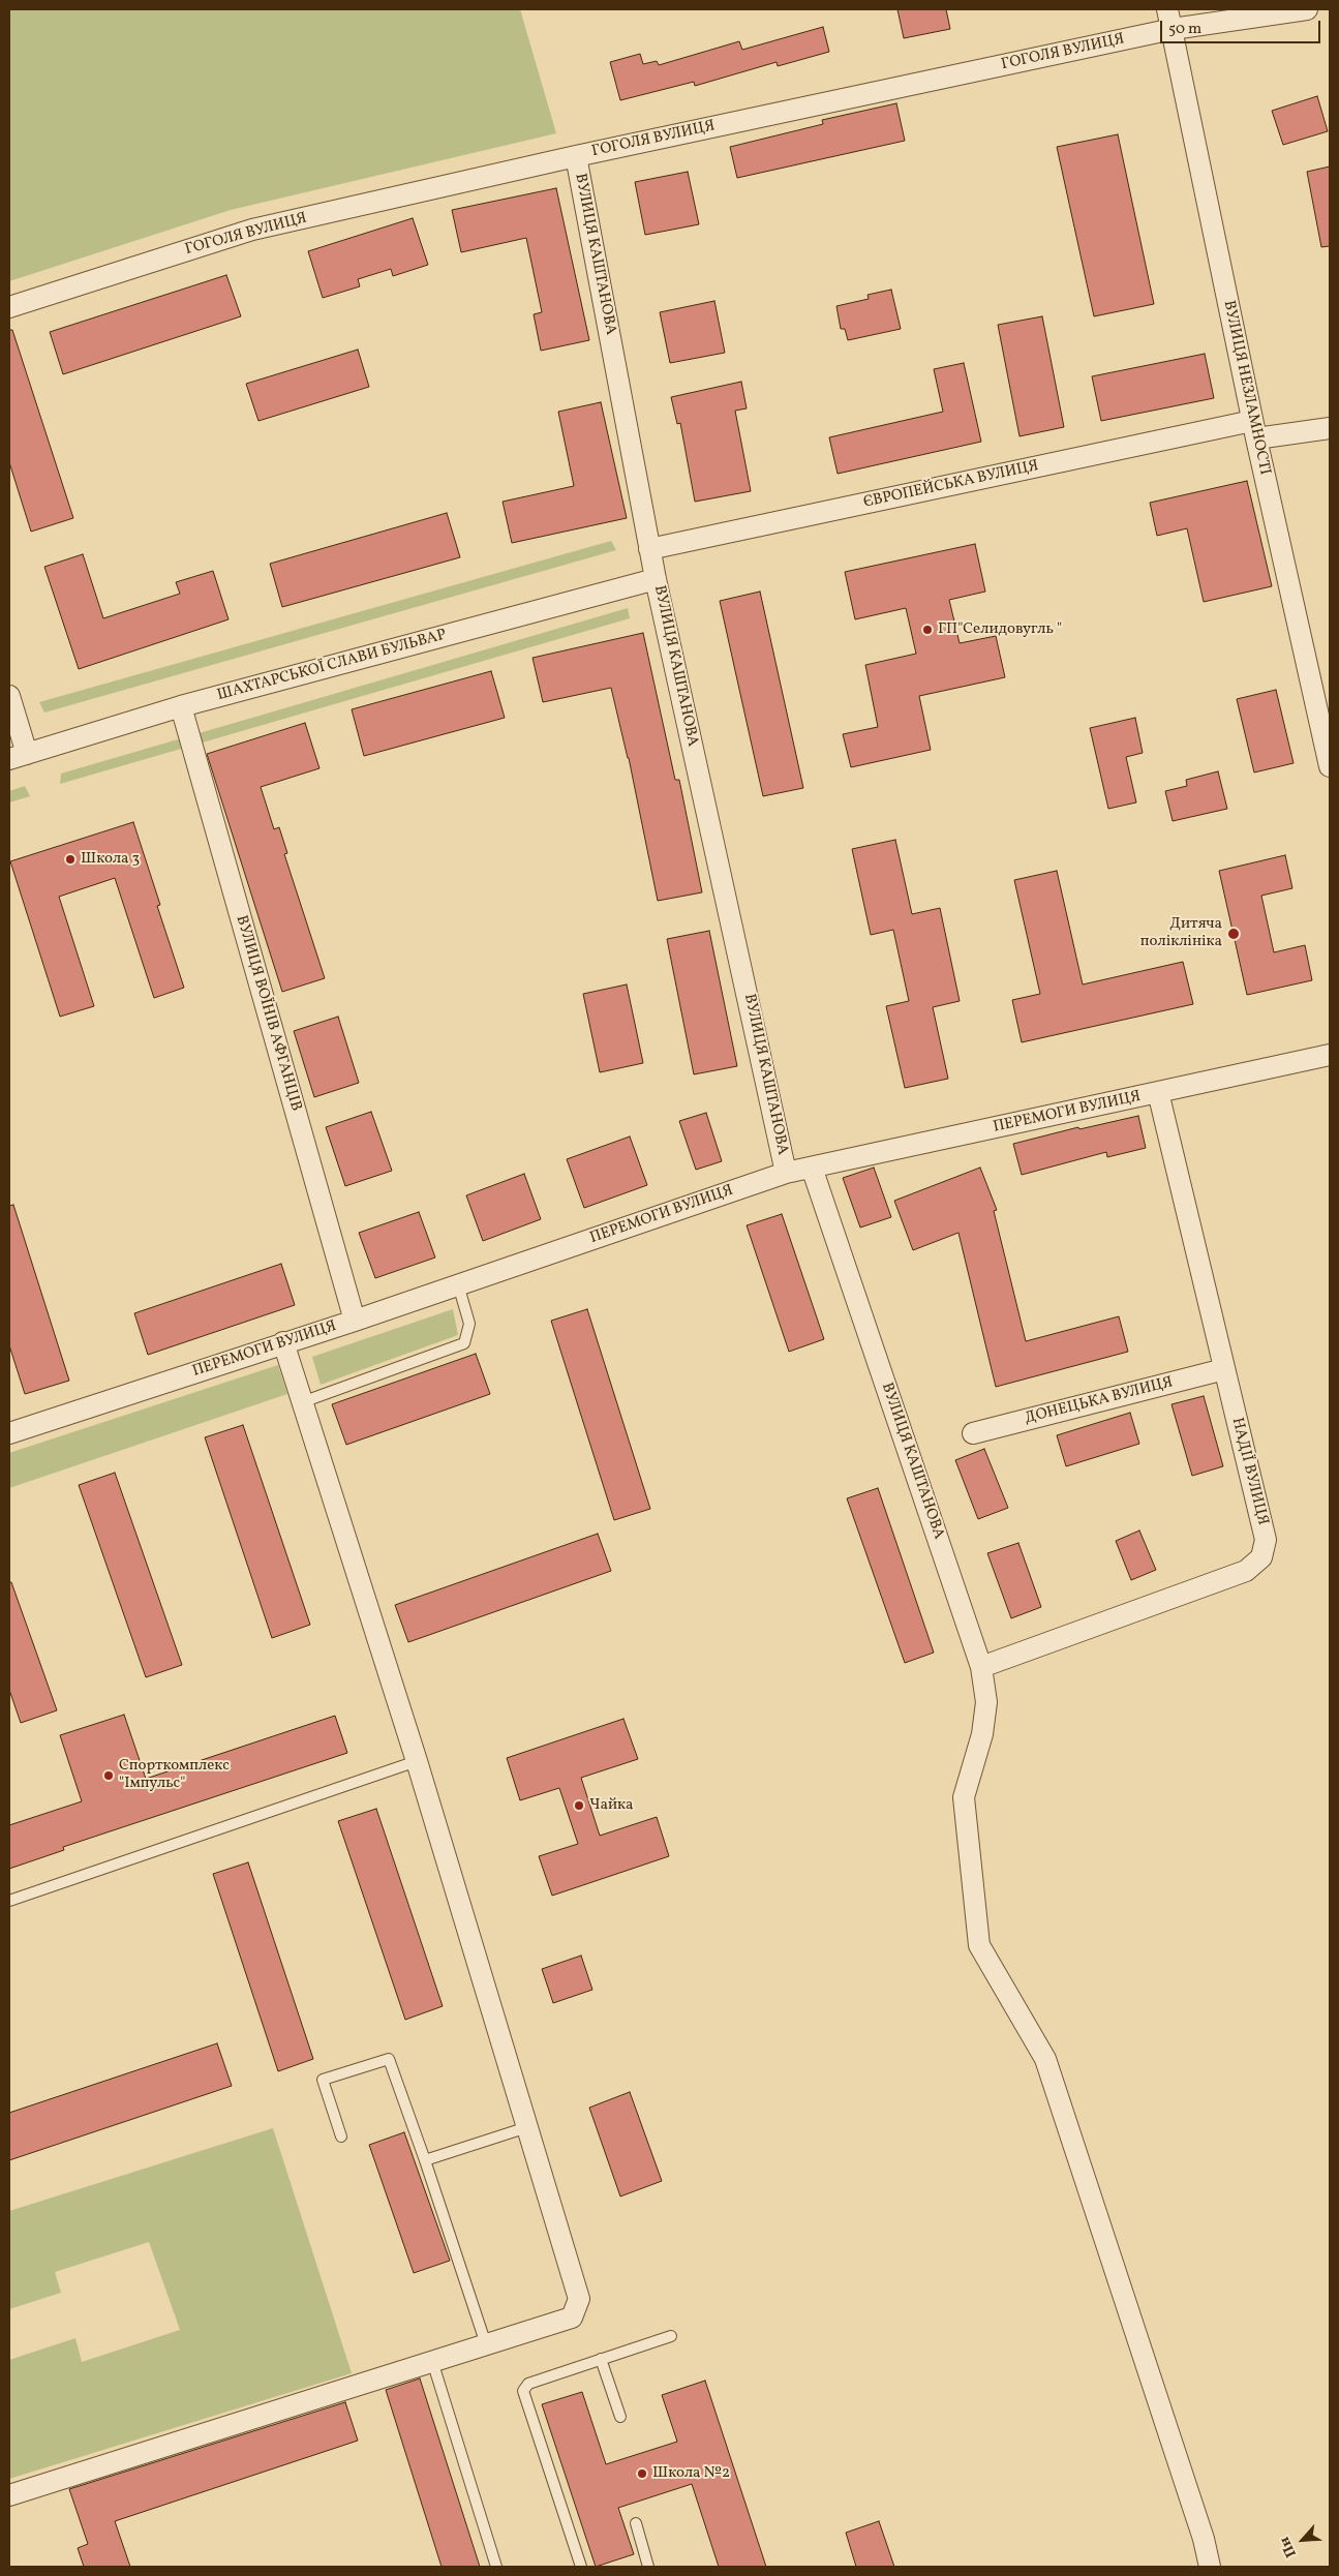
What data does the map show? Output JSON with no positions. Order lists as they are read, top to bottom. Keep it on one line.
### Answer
{"streets":{"street":["ГОГОЛЯ ВУЛИЦЯ","ВУЛИЦЯ КАШТАНОВА","ВУЛИЦЯ НЕЗЛАМНОСТІ","ЄВРОПЕЙСЬКА ВУЛИЦЯ","ШАХТАРСЬКОЇ СЛАВИ БУЛЬВАР","ВУЛИЦЯ ВОЇНІВ АФГАНЦІВ","ПЕРЕМОГИ ВУЛИЦЯ","ДОНЕЦЬКА ВУЛИЦЯ","НАДІЇ ВУЛИЦЯ"]},"crossings":[["ГОГОЛЯ ВУЛИЦЯ","ВУЛИЦЯ КАШТАНОВА"],["ГОГОЛЯ ВУЛИЦЯ","ВУЛИЦЯ НЕЗЛАМНОСТІ"],["ВУЛИЦЯ КАШТАНОВА","ЄВРОПЕЙСЬКА ВУЛИЦЯ"],["ВУЛИЦЯ КАШТАНОВА","ШАХТАРСЬКОЇ СЛАВИ БУЛЬВАР"],["ВУЛИЦЯ КАШТАНОВА","ПЕРЕМОГИ ВУЛИЦЯ"],["ВУЛИЦЯ КАШТАНОВА","НАДІЇ ВУЛИЦЯ"],["ВУЛИЦЯ НЕЗЛАМНОСТІ","ЄВРОПЕЙСЬКА ВУЛИЦЯ"],["ШАХТАРСЬКОЇ СЛАВИ БУЛЬВАР","ВУЛИЦЯ ВОЇНІВ АФГАНЦІВ"],["ВУЛИЦЯ ВОЇНІВ АФГАНЦІВ","ПЕРЕМОГИ ВУЛИЦЯ"],["ПЕРЕМОГИ ВУЛИЦЯ","НАДІЇ ВУЛИЦЯ"],["ДОНЕЦЬКА ВУЛИЦЯ","НАДІЇ ВУЛИЦЯ"]],"places":["ГП\"Селидовугль \"","Школа 3","Дитяча поліклініка","Спорткомплекс \"Імпульс\"","Чайка","Школа №2"],"scale_bar":"50 m","north":"bottom left"}
